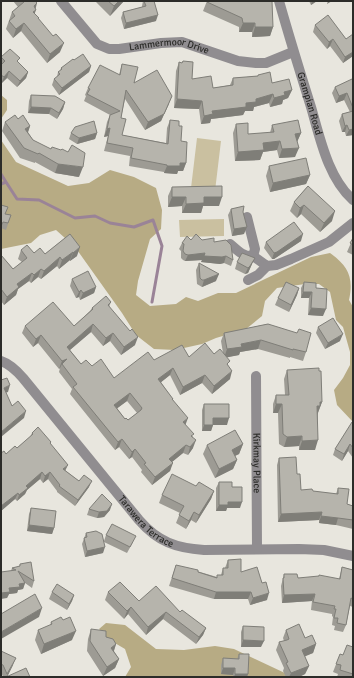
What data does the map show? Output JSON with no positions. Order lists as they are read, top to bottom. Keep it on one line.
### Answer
{"streets":{"street":["Lammermoor Drive","Grampian Road","Kirkmay Place","Tarawera Terrace"]},"crossings":[["Lammermoor Drive","Grampian Road"],["Kirkmay Place","Tarawera Terrace"]]}
